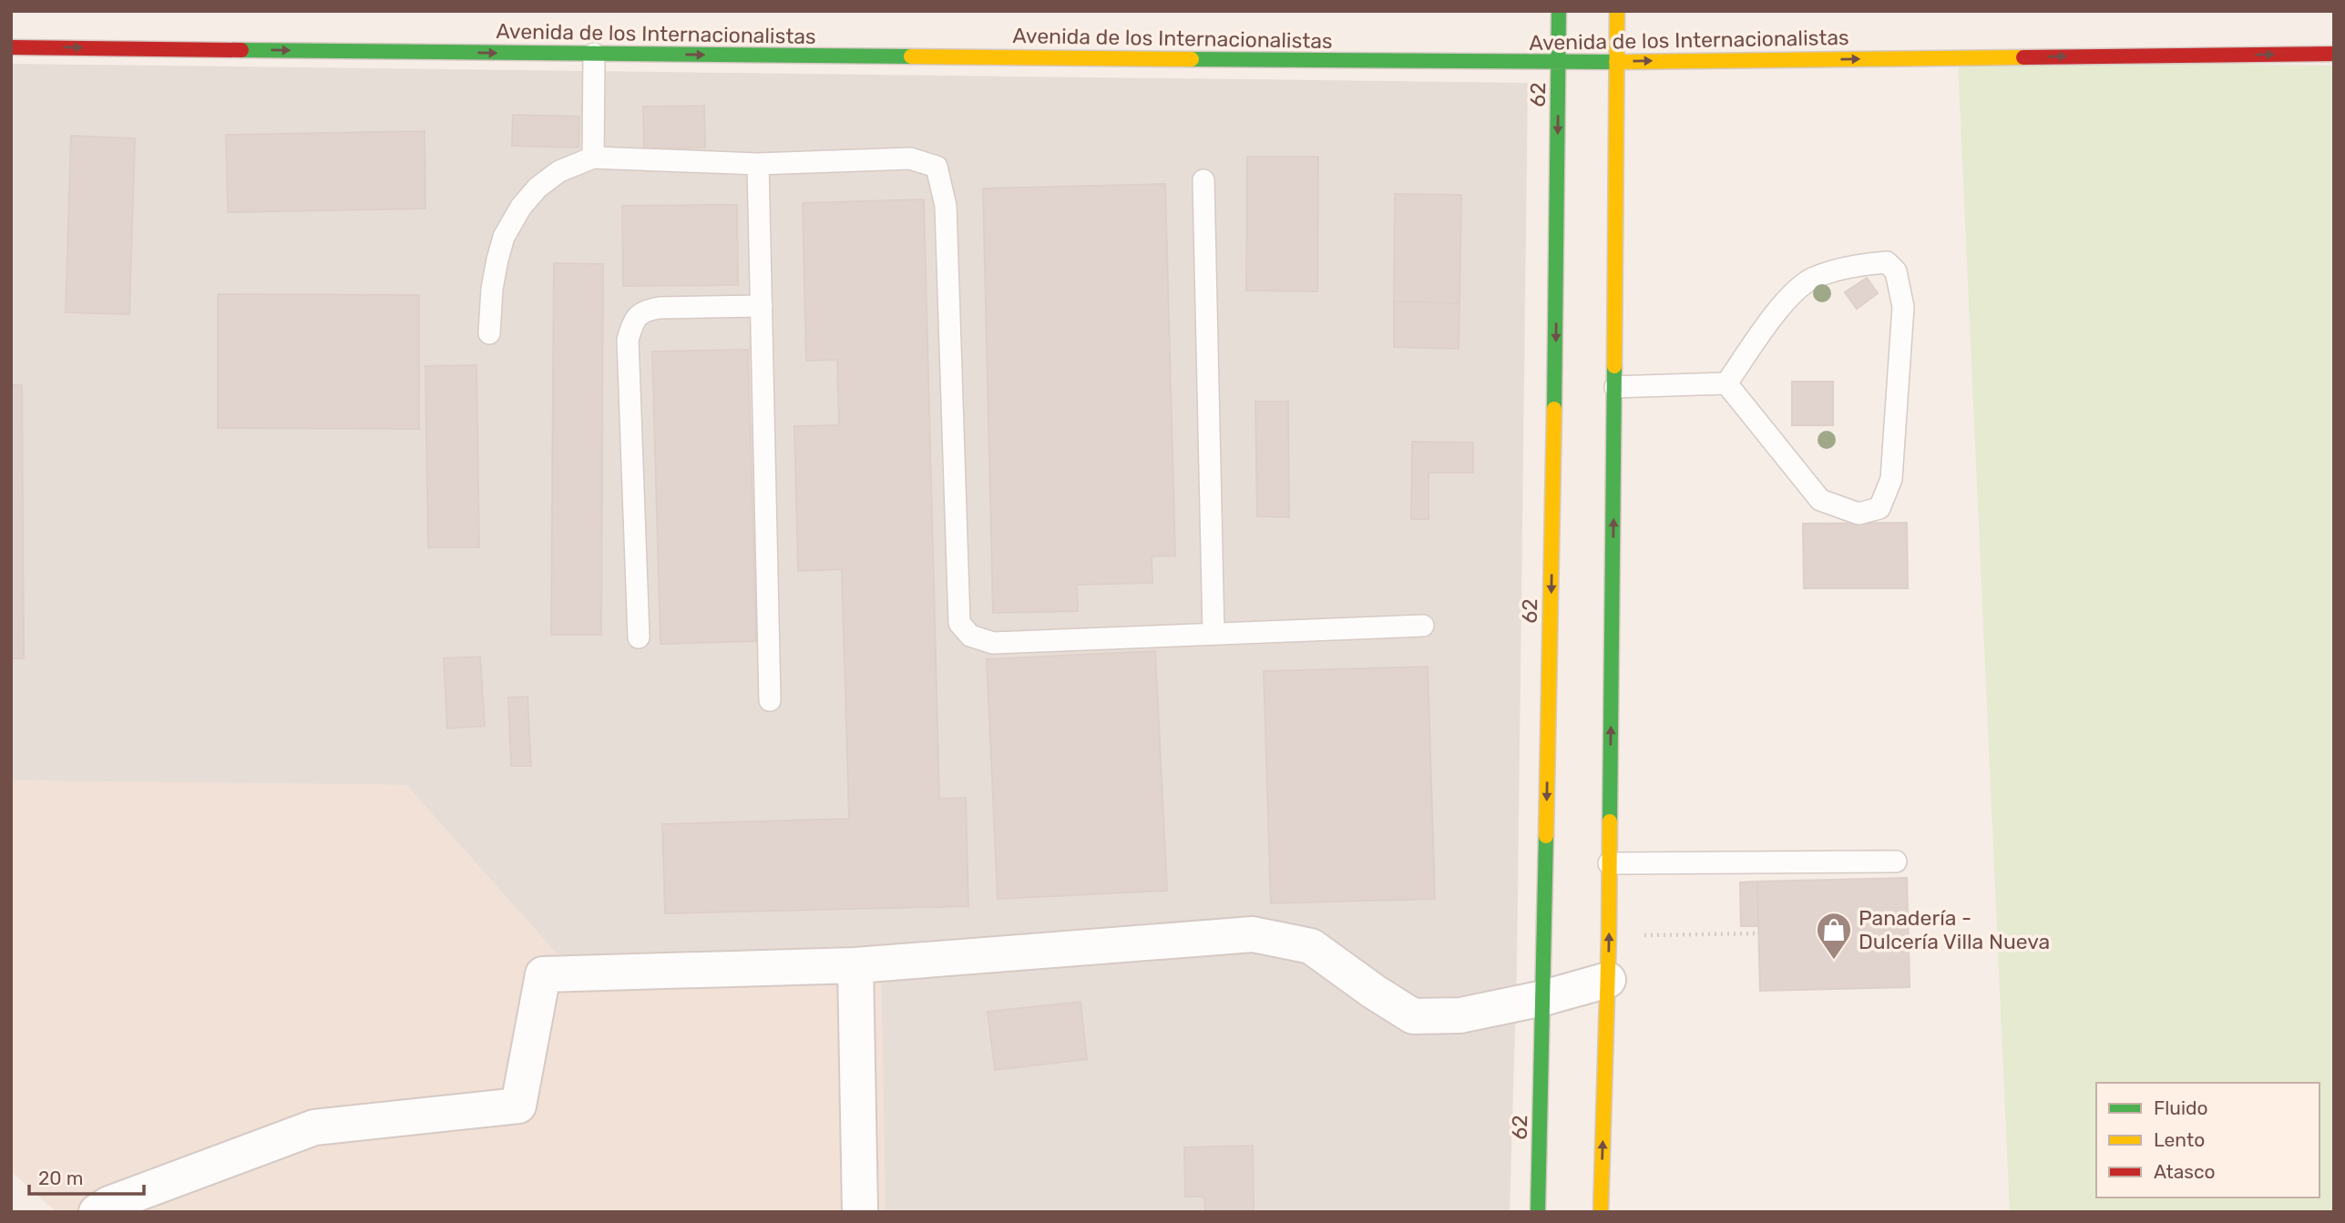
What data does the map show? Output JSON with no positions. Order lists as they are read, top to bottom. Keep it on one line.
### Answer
{"streets":{"main road":["Avenida de los Internacionalistas","62"]},"crossings":[["Avenida de los Internacionalistas","62"]],"one_way":["Avenida de los Internacionalistas"],"places":{"shop":["Panadería - Dulcería Villa Nueva"]},"legend":["Fluido","Lento","Atasco"],"scale_bar":"20 m"}
